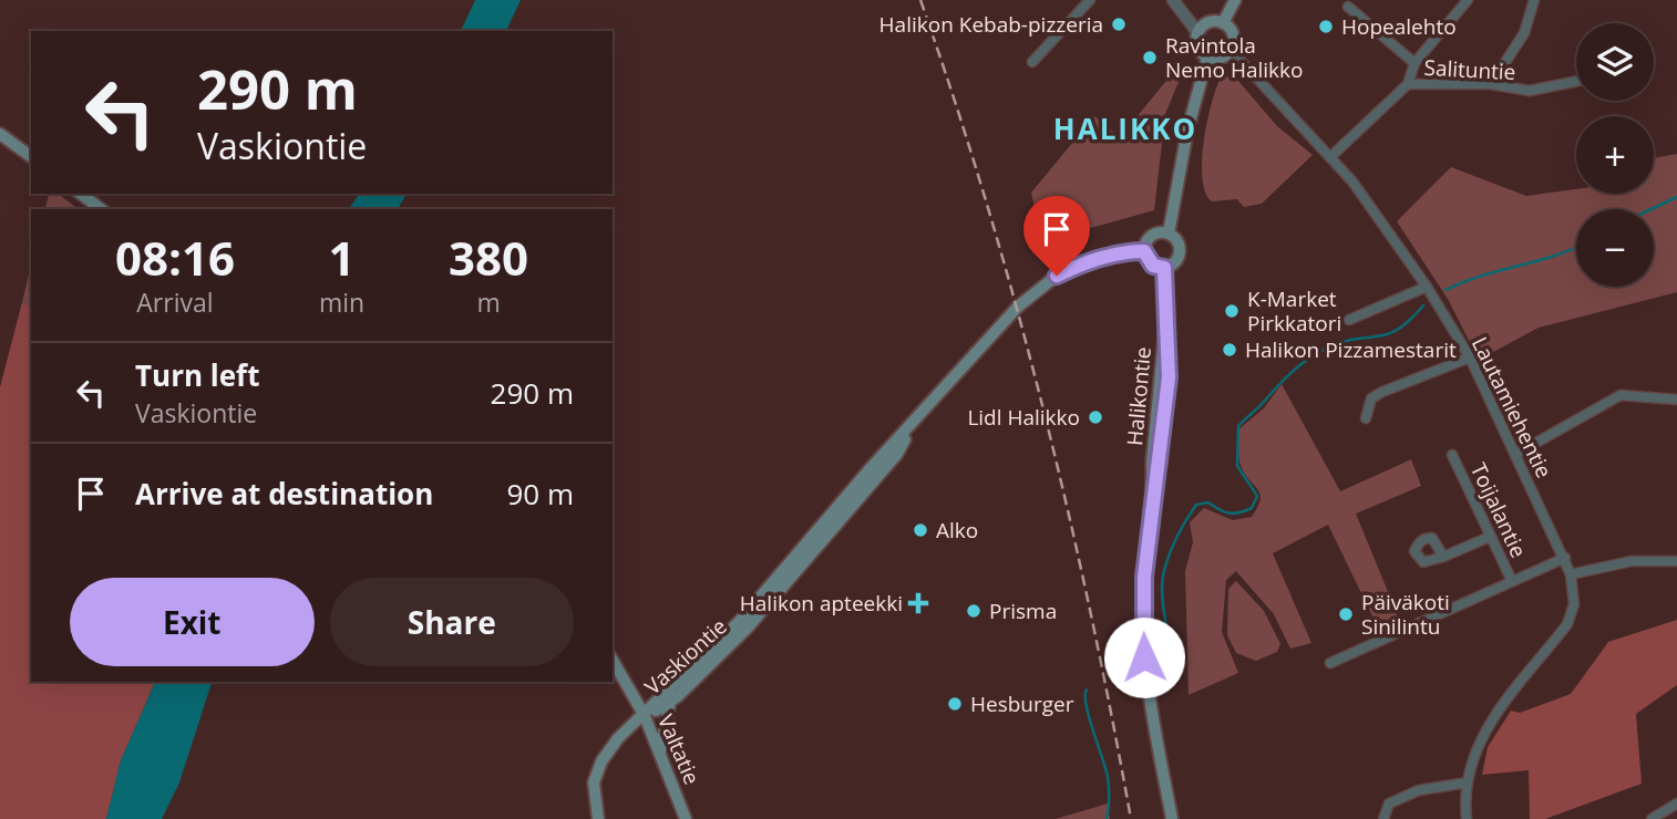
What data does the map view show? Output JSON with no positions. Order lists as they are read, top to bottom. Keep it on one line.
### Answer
{"streets":{"main road":["Halikontie","Vaskiontie","Valtatie"],"street":["Salituntie","Lautamiehentie","Toijalantie"]},"crossings":[["Salituntie","Lautamiehentie"],["Halikontie","Vaskiontie"],["Vaskiontie","Valtatie"]],"districts":["HALIKKO"],"places":{"other":["Halikon Kebab-pizzeria","Hopealehto","Ravintola Nemo Halikko","K-Market Pirkkatori","Halikon Pizzamestarit","Lidl Halikko","Alko","Prisma","Päiväkoti Sinilintu","Hesburger"],"health":["Halikon apteekki"]},"page":{"map_buttons":["+","−"],"turn":["290 m","Vaskiontie"],"eta":["08:16","Arrival","1","min","380","m"],"list":[{"name":"Turn left","note":"Vaskiontie","value":"290 m"},{"name":"Arrive at destination","value":"90 m"}],"buttons":["Exit","Share"]}}
